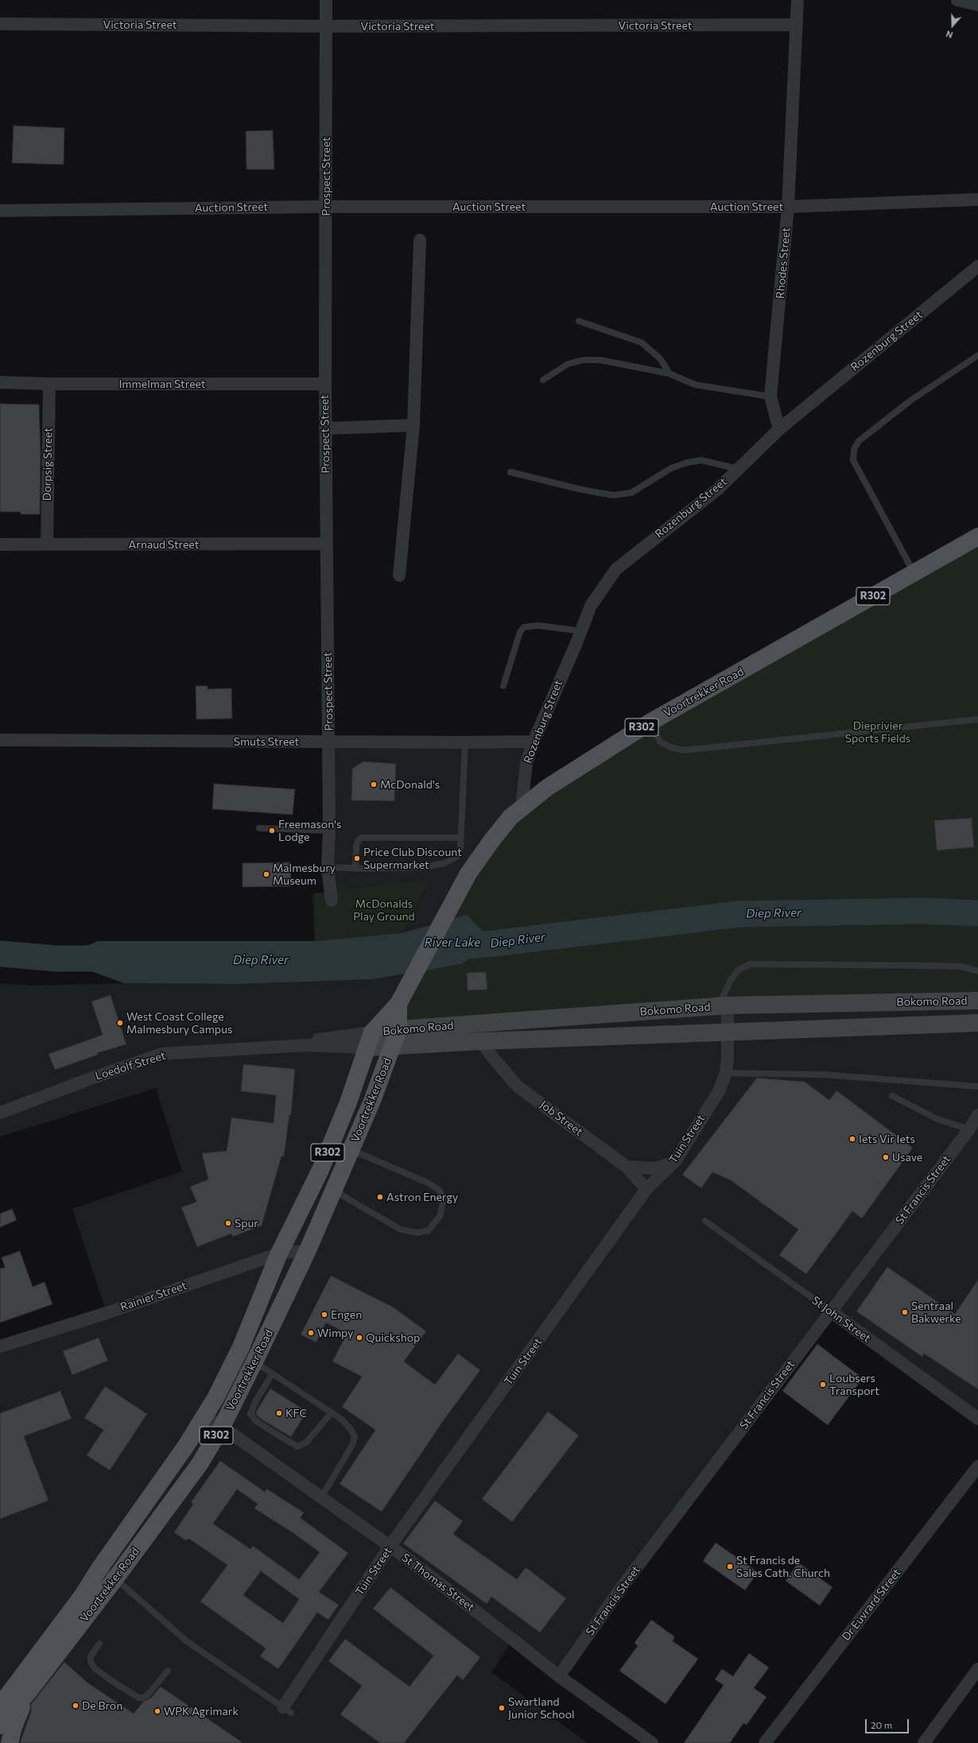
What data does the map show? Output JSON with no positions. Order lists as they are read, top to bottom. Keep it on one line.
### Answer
{"streets":{"main road":["R302","Voortrekker Road","Bokomo Road","Loedolf Street"],"street":["Victoria Street","Prospect Street","Auction Street","Rhodes Street","Rozenburg Street","Immelman Street","Dorpsig Street","Arnaud Street","Smuts Street","Job Street","Tuin Street","St Francis Street","Rainier Street","St John Street","St Thomas Street","Dr Euvrard Street"]},"crossings":[["Victoria Street","Prospect Street"],["Victoria Street","Rhodes Street"],["Prospect Street","Auction Street"],["Prospect Street","Immelman Street"],["Prospect Street","Arnaud Street"],["Prospect Street","Smuts Street"],["Auction Street","Rhodes Street"],["Rhodes Street","Rozenburg Street"],["Rozenburg Street","Voortrekker Road"],["Rozenburg Street","Smuts Street"],["Immelman Street","Dorpsig Street"],["Dorpsig Street","Arnaud Street"],["Voortrekker Road","Bokomo Road"],["Voortrekker Road","Loedolf Street"],["Voortrekker Road","Rainier Street"],["Voortrekker Road","St Thomas Street"],["Bokomo Road","Loedolf Street"],["Bokomo Road","Job Street"],["Bokomo Road","Tuin Street"],["Job Street","Tuin Street"],["Tuin Street","St Thomas Street"],["St Francis Street","St John Street"],["St Francis Street","St Thomas Street"]],"water":["Diep River","River Lake"],"parks":["Dieprivier Sports Fields","McDonalds Play Ground"],"places":["McDonald's","Freemason's Lodge","Price Club Discount Supermarket","Malmesbury Museum","West Coast College Malmesbury Campus","Iets Vir Iets","Usave","Astron Energy","Spur","Sentraal Bakwerke","Engen","Wimpy","Quickshop","Loubsers Transport","KFC","St Francis de Sales Cath. Church","De Bron","Swartland Junior School","WPK Agrimark"],"scale_bar":"20 m","north":"bottom"}
